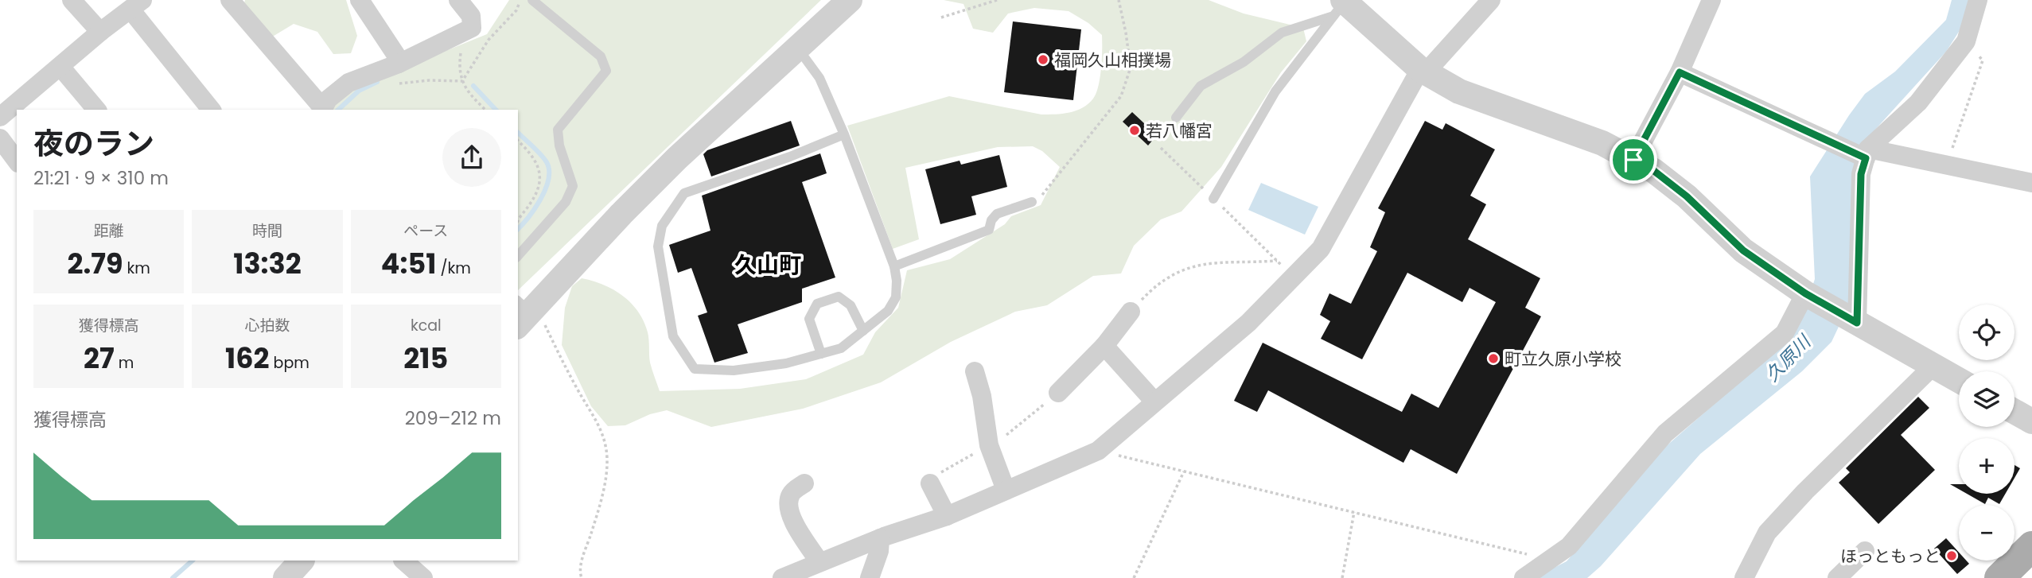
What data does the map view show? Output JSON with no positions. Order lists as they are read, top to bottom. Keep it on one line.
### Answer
{"districts":["久山町"],"water":["久原川"],"places":["福岡久山相撲場","若八幡宮","町立久原小学校","ほっともっと"],"page":{"heading":["夜のラン","21:21 · 9 × 310 m"],"stats":[["距離","2.79 km"],["時間","13:32"],["ペース","4:51 /km"],["獲得標高","27 m"],["心拍数","162 bpm"],["kcal","215"]],"map_buttons":["+","−"],"chart":["獲得標高","209–212 m"]}}
